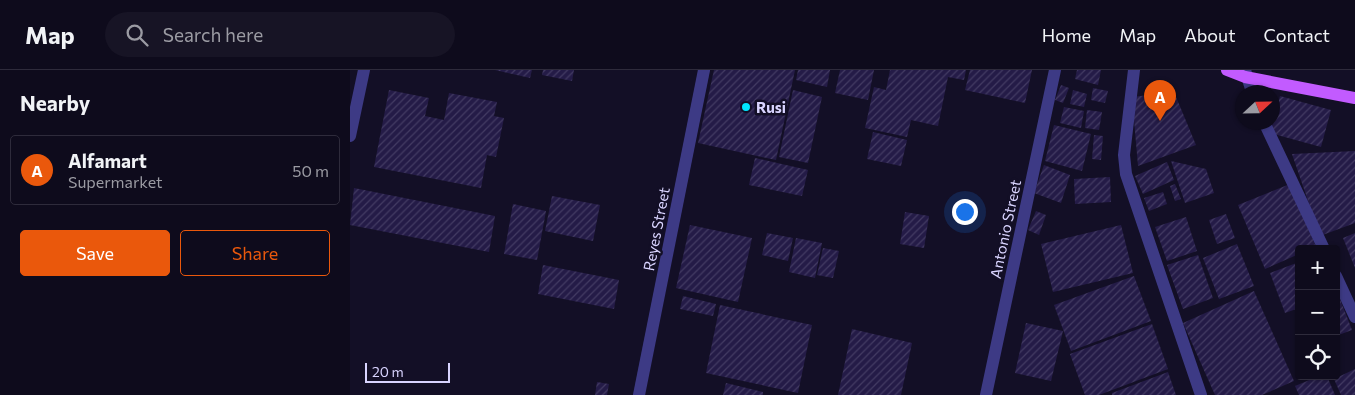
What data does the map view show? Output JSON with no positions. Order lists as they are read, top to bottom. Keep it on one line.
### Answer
{"streets":{"street":["Reyes Street","Antonio Street"]},"places":["Rusi"],"scale_bar":"20 m","north":"right","page":{"header":"Map","search":"Search here","nav":["Home","Map","About","Contact"],"heading":"Nearby","pins":"A","list":[{"mark":"A","name":"Alfamart","note":"Supermarket","value":"50 m"}],"buttons":["Save","Share"],"map_buttons":["+","−"],"scale":"20 m"}}
